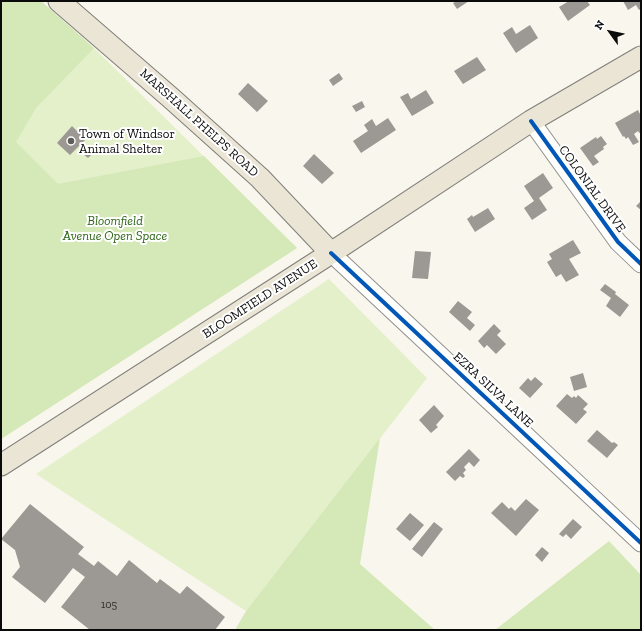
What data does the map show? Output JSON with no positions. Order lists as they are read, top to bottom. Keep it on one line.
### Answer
{"streets":{"main road":["MARSHALL PHELPS ROAD","BLOOMFIELD AVENUE"],"street":["COLONIAL DRIVE","EZRA SILVA LANE"]},"crossings":[["MARSHALL PHELPS ROAD","BLOOMFIELD AVENUE"],["MARSHALL PHELPS ROAD","EZRA SILVA LANE"],["COLONIAL DRIVE","BLOOMFIELD AVENUE"],["BLOOMFIELD AVENUE","EZRA SILVA LANE"]],"parks":["Bloomfield Avenue Open Space"],"places":["Town of Windsor Animal Shelter"],"house_numbers":["105"],"north":"top left"}
